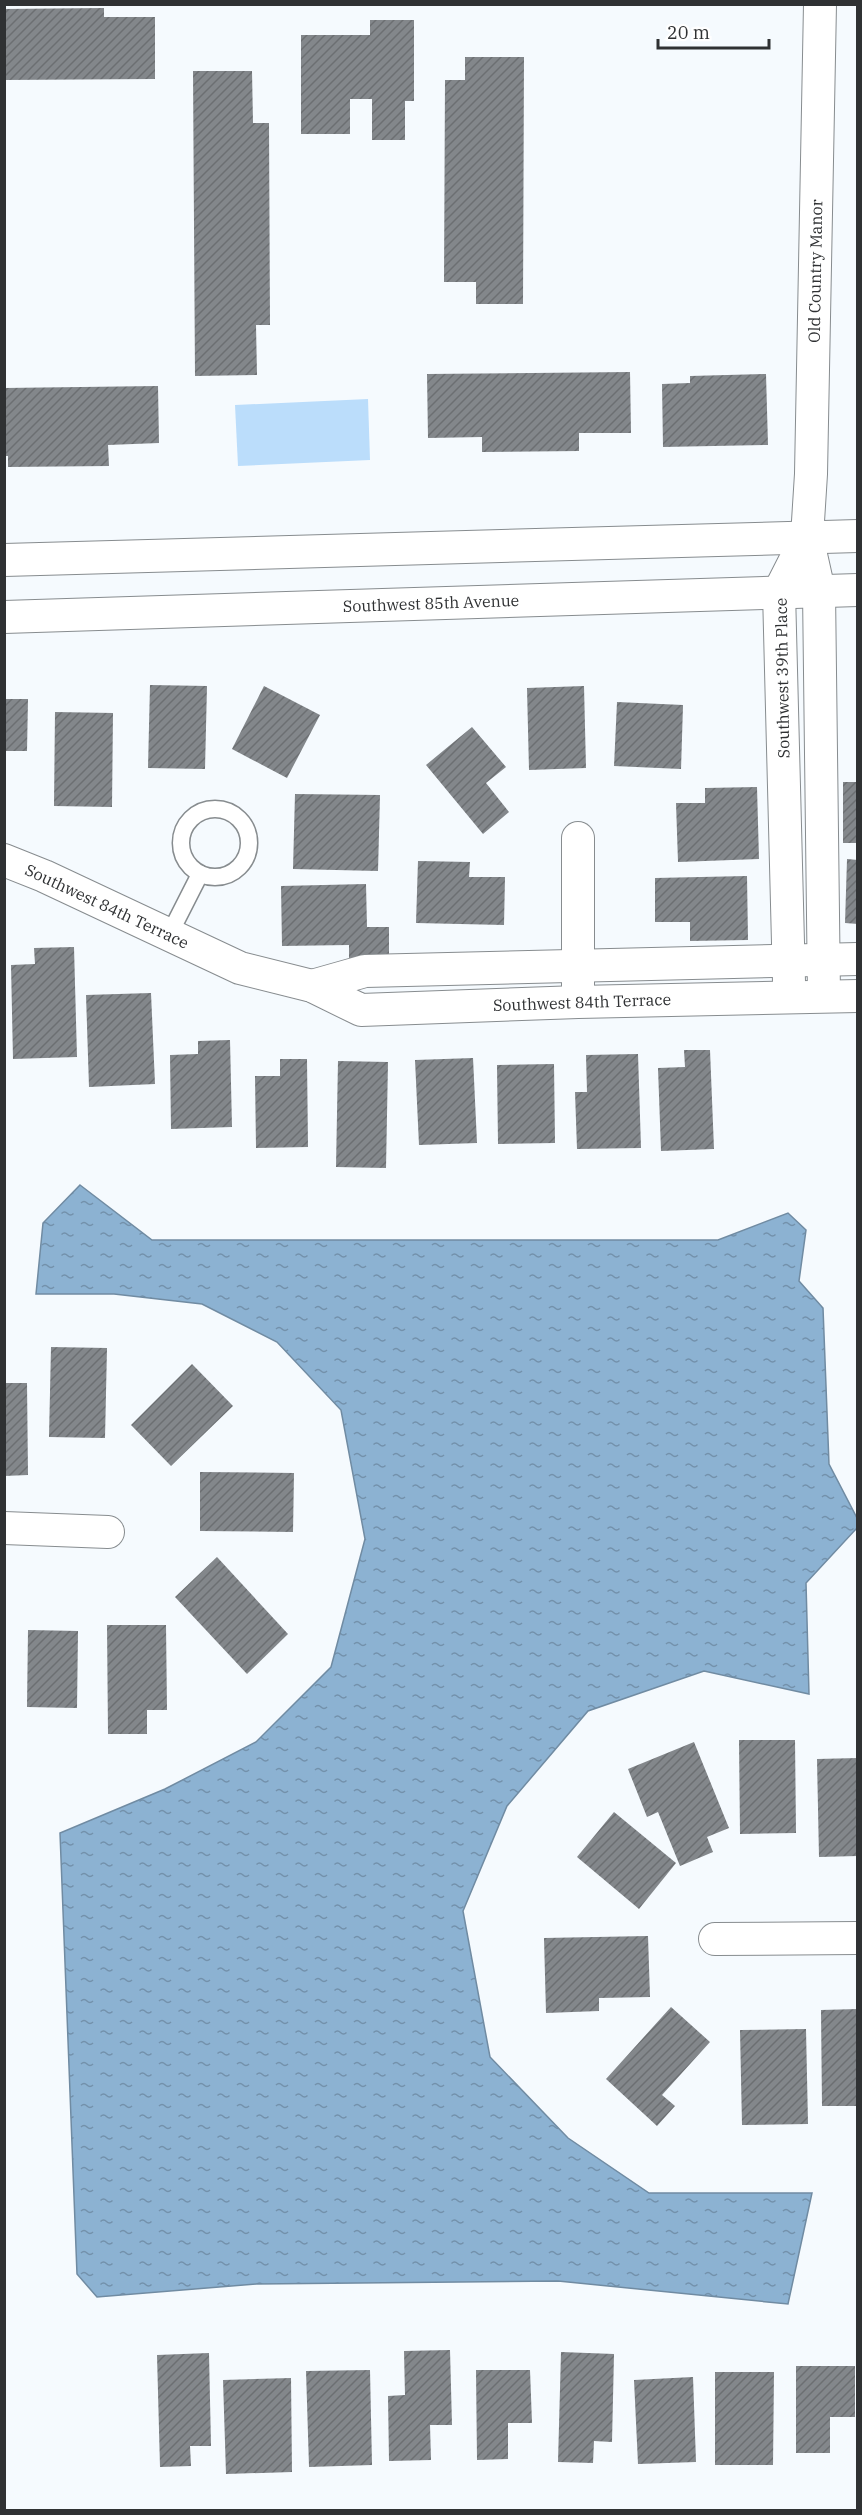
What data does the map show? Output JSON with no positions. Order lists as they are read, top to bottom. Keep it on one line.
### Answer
{"streets":{"street":["Old Country Manor","Southwest 85th Avenue","Southwest 39th Place","Southwest 84th Terrace"]},"crossings":[["Old Country Manor","Southwest 39th Place"],["Southwest 85th Avenue","Southwest 39th Place"],["Southwest 39th Place","Southwest 84th Terrace"]],"scale_bar":"20 m"}
